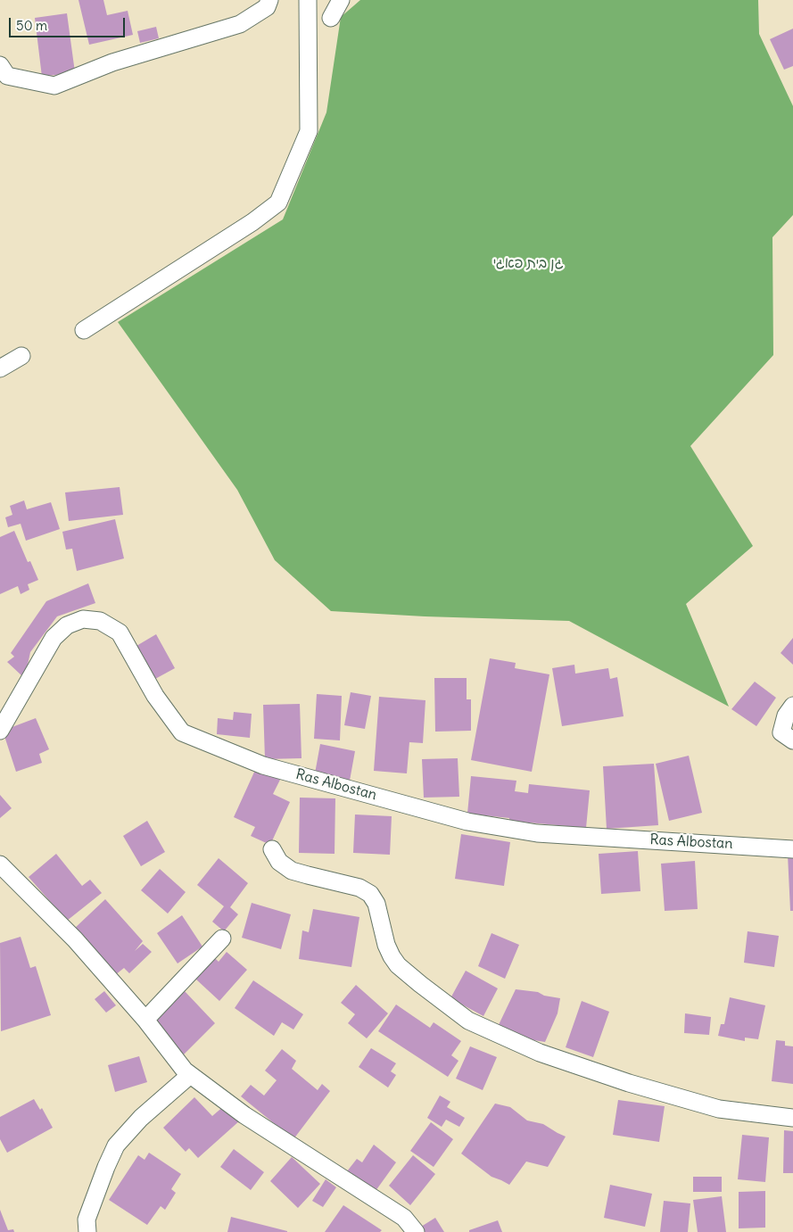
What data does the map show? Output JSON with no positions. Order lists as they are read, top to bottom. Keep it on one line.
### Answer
{"streets":{"street":["Ras Albostan"]},"parks":["גן בית פאגי"],"scale_bar":"50 m"}
